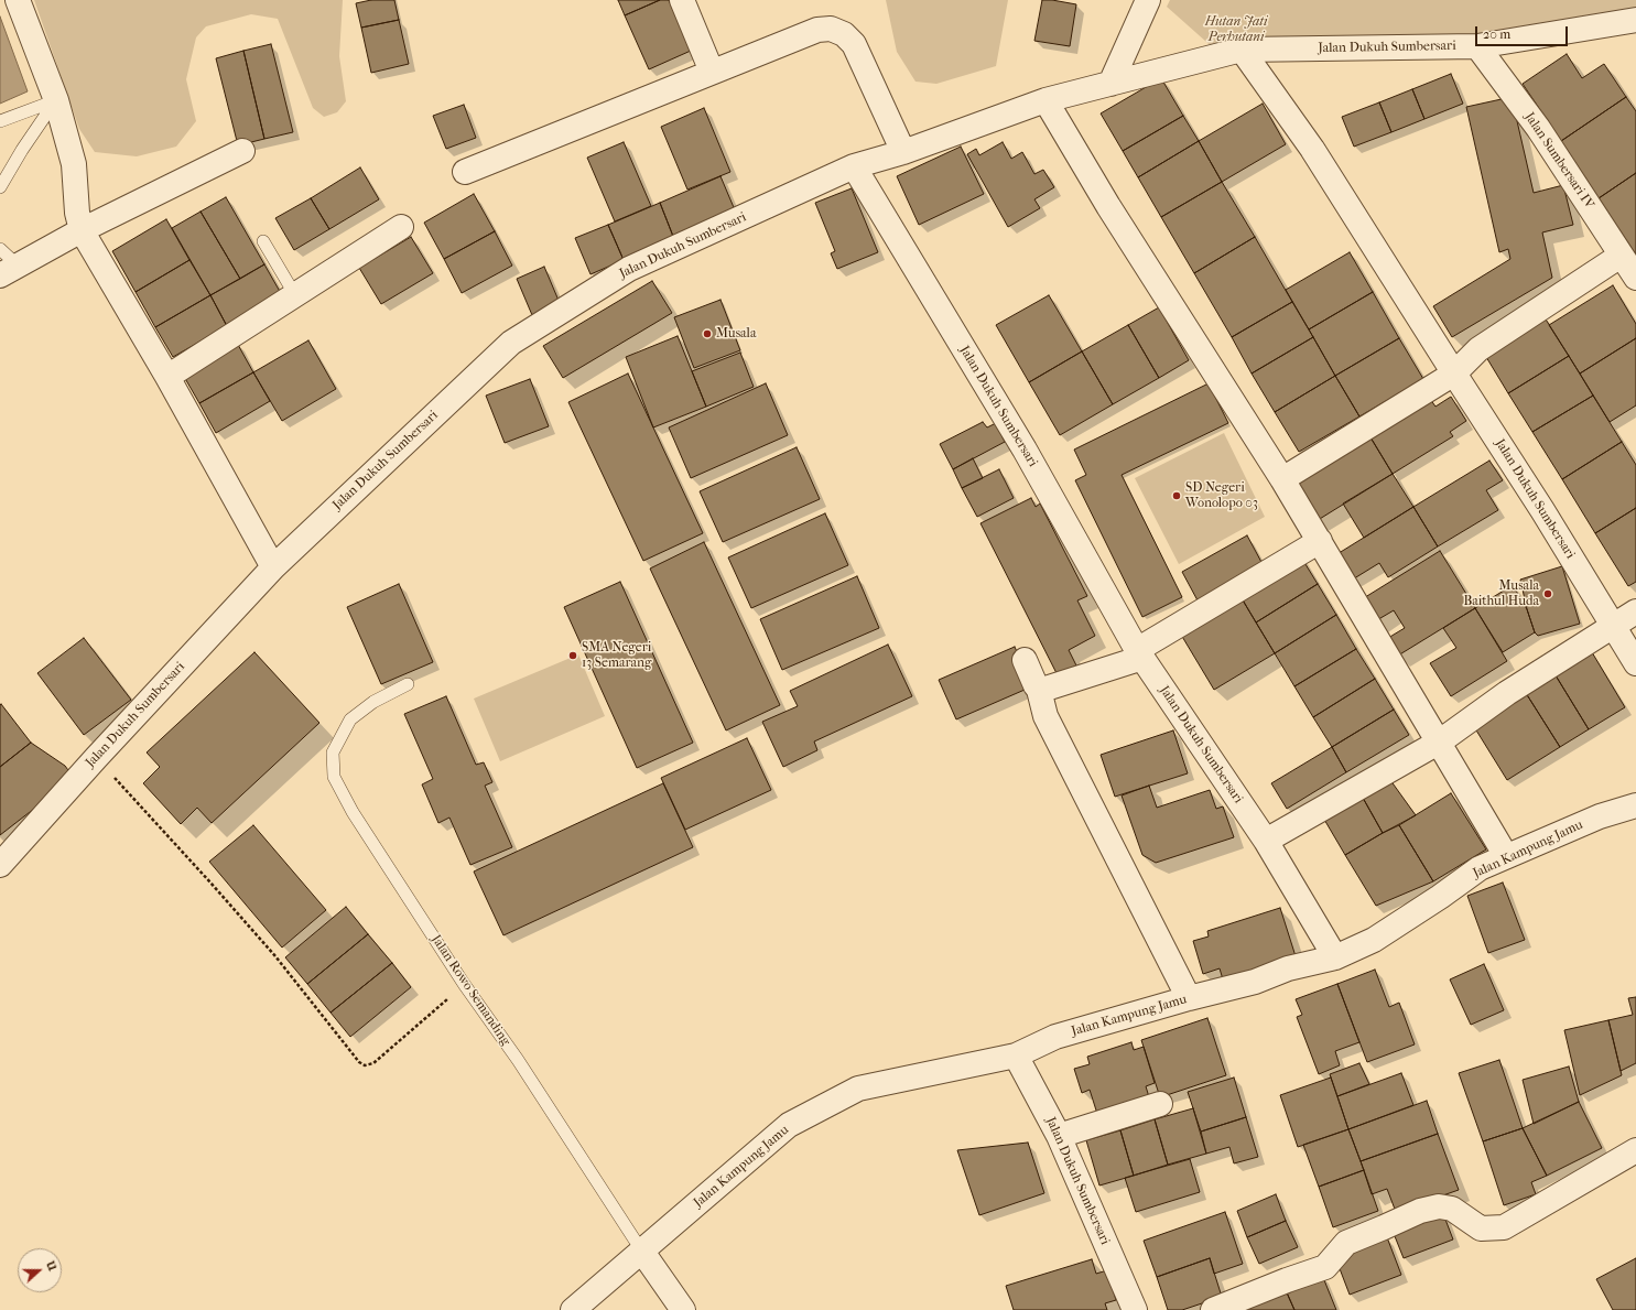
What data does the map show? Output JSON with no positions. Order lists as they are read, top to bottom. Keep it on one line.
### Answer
{"streets":{"street":["Jalan Dukuh Sumbersari","Jalan Sumbersari IV","Jalan Kampung Jamu","Jalan Rowo Semanding"]},"crossings":[["Jalan Dukuh Sumbersari","Jalan Sumbersari IV"],["Jalan Dukuh Sumbersari","Jalan Kampung Jamu"],["Jalan Kampung Jamu","Jalan Rowo Semanding"]],"parks":["Hutan Jati Perhutani"],"places":["Musala","SD Negeri Wonolopo 03","Musala Baithul Huda","SMA Negeri 13 Semarang"],"scale_bar":"20 m","north":"right"}
